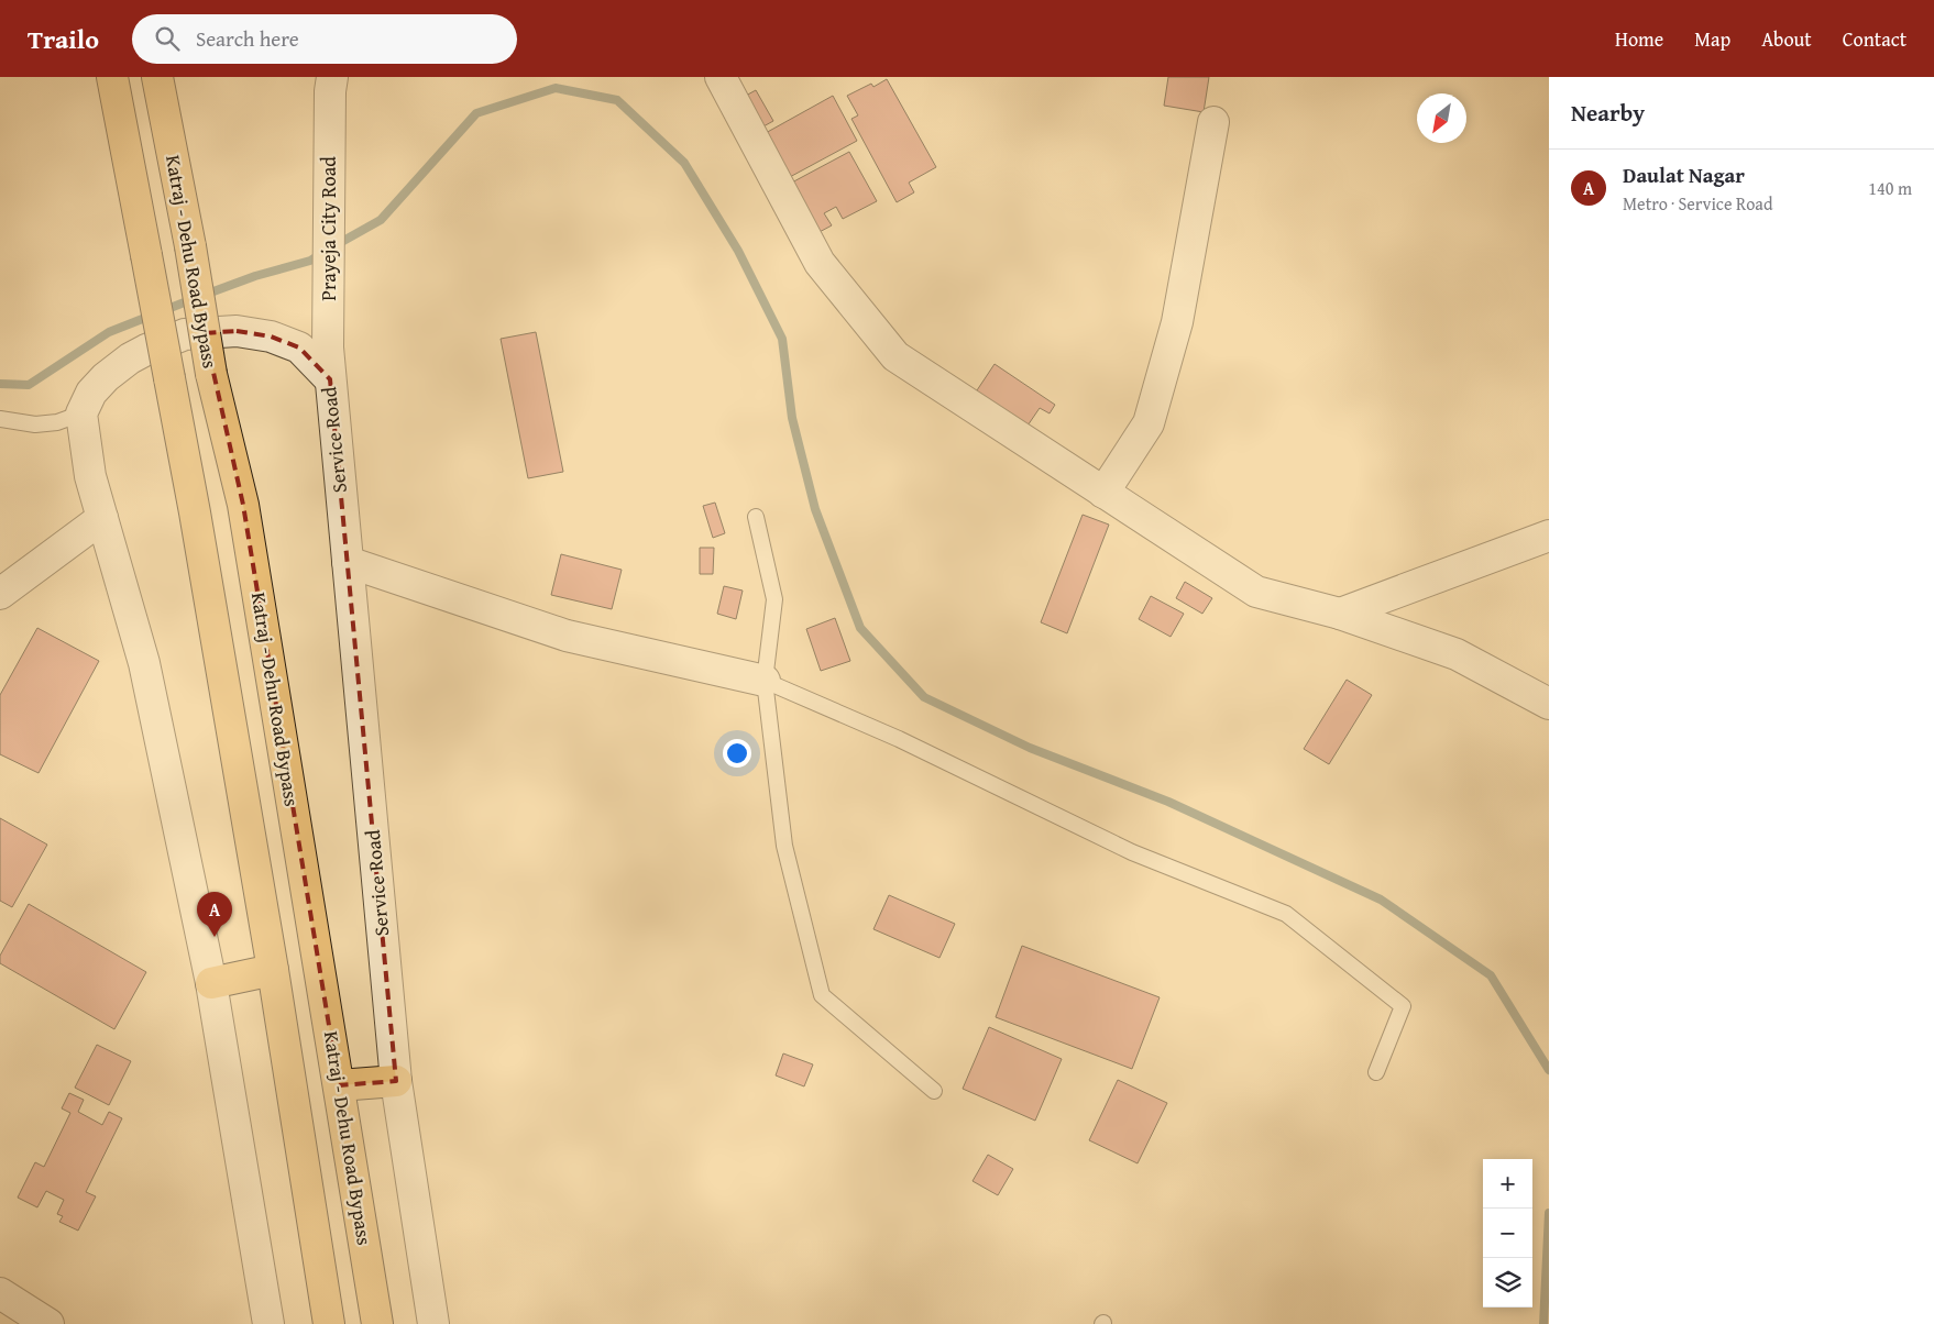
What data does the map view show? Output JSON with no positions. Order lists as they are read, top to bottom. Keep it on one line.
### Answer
{"streets":{"highway":["Katraj - Dehu Road Bypass"],"street":["Prayeja City Road","Service Road"]},"crossings":[["Prayeja City Road","Service Road"]],"north":"bottom left","page":{"header":"Trailo","search":"Search here","nav":["Home","Map","About","Contact"],"heading":"Nearby","list":[{"mark":"A","name":"Daulat Nagar","note":"Metro · Service Road","value":"140 m"}],"pins":"A","map_buttons":["+","−"]}}
